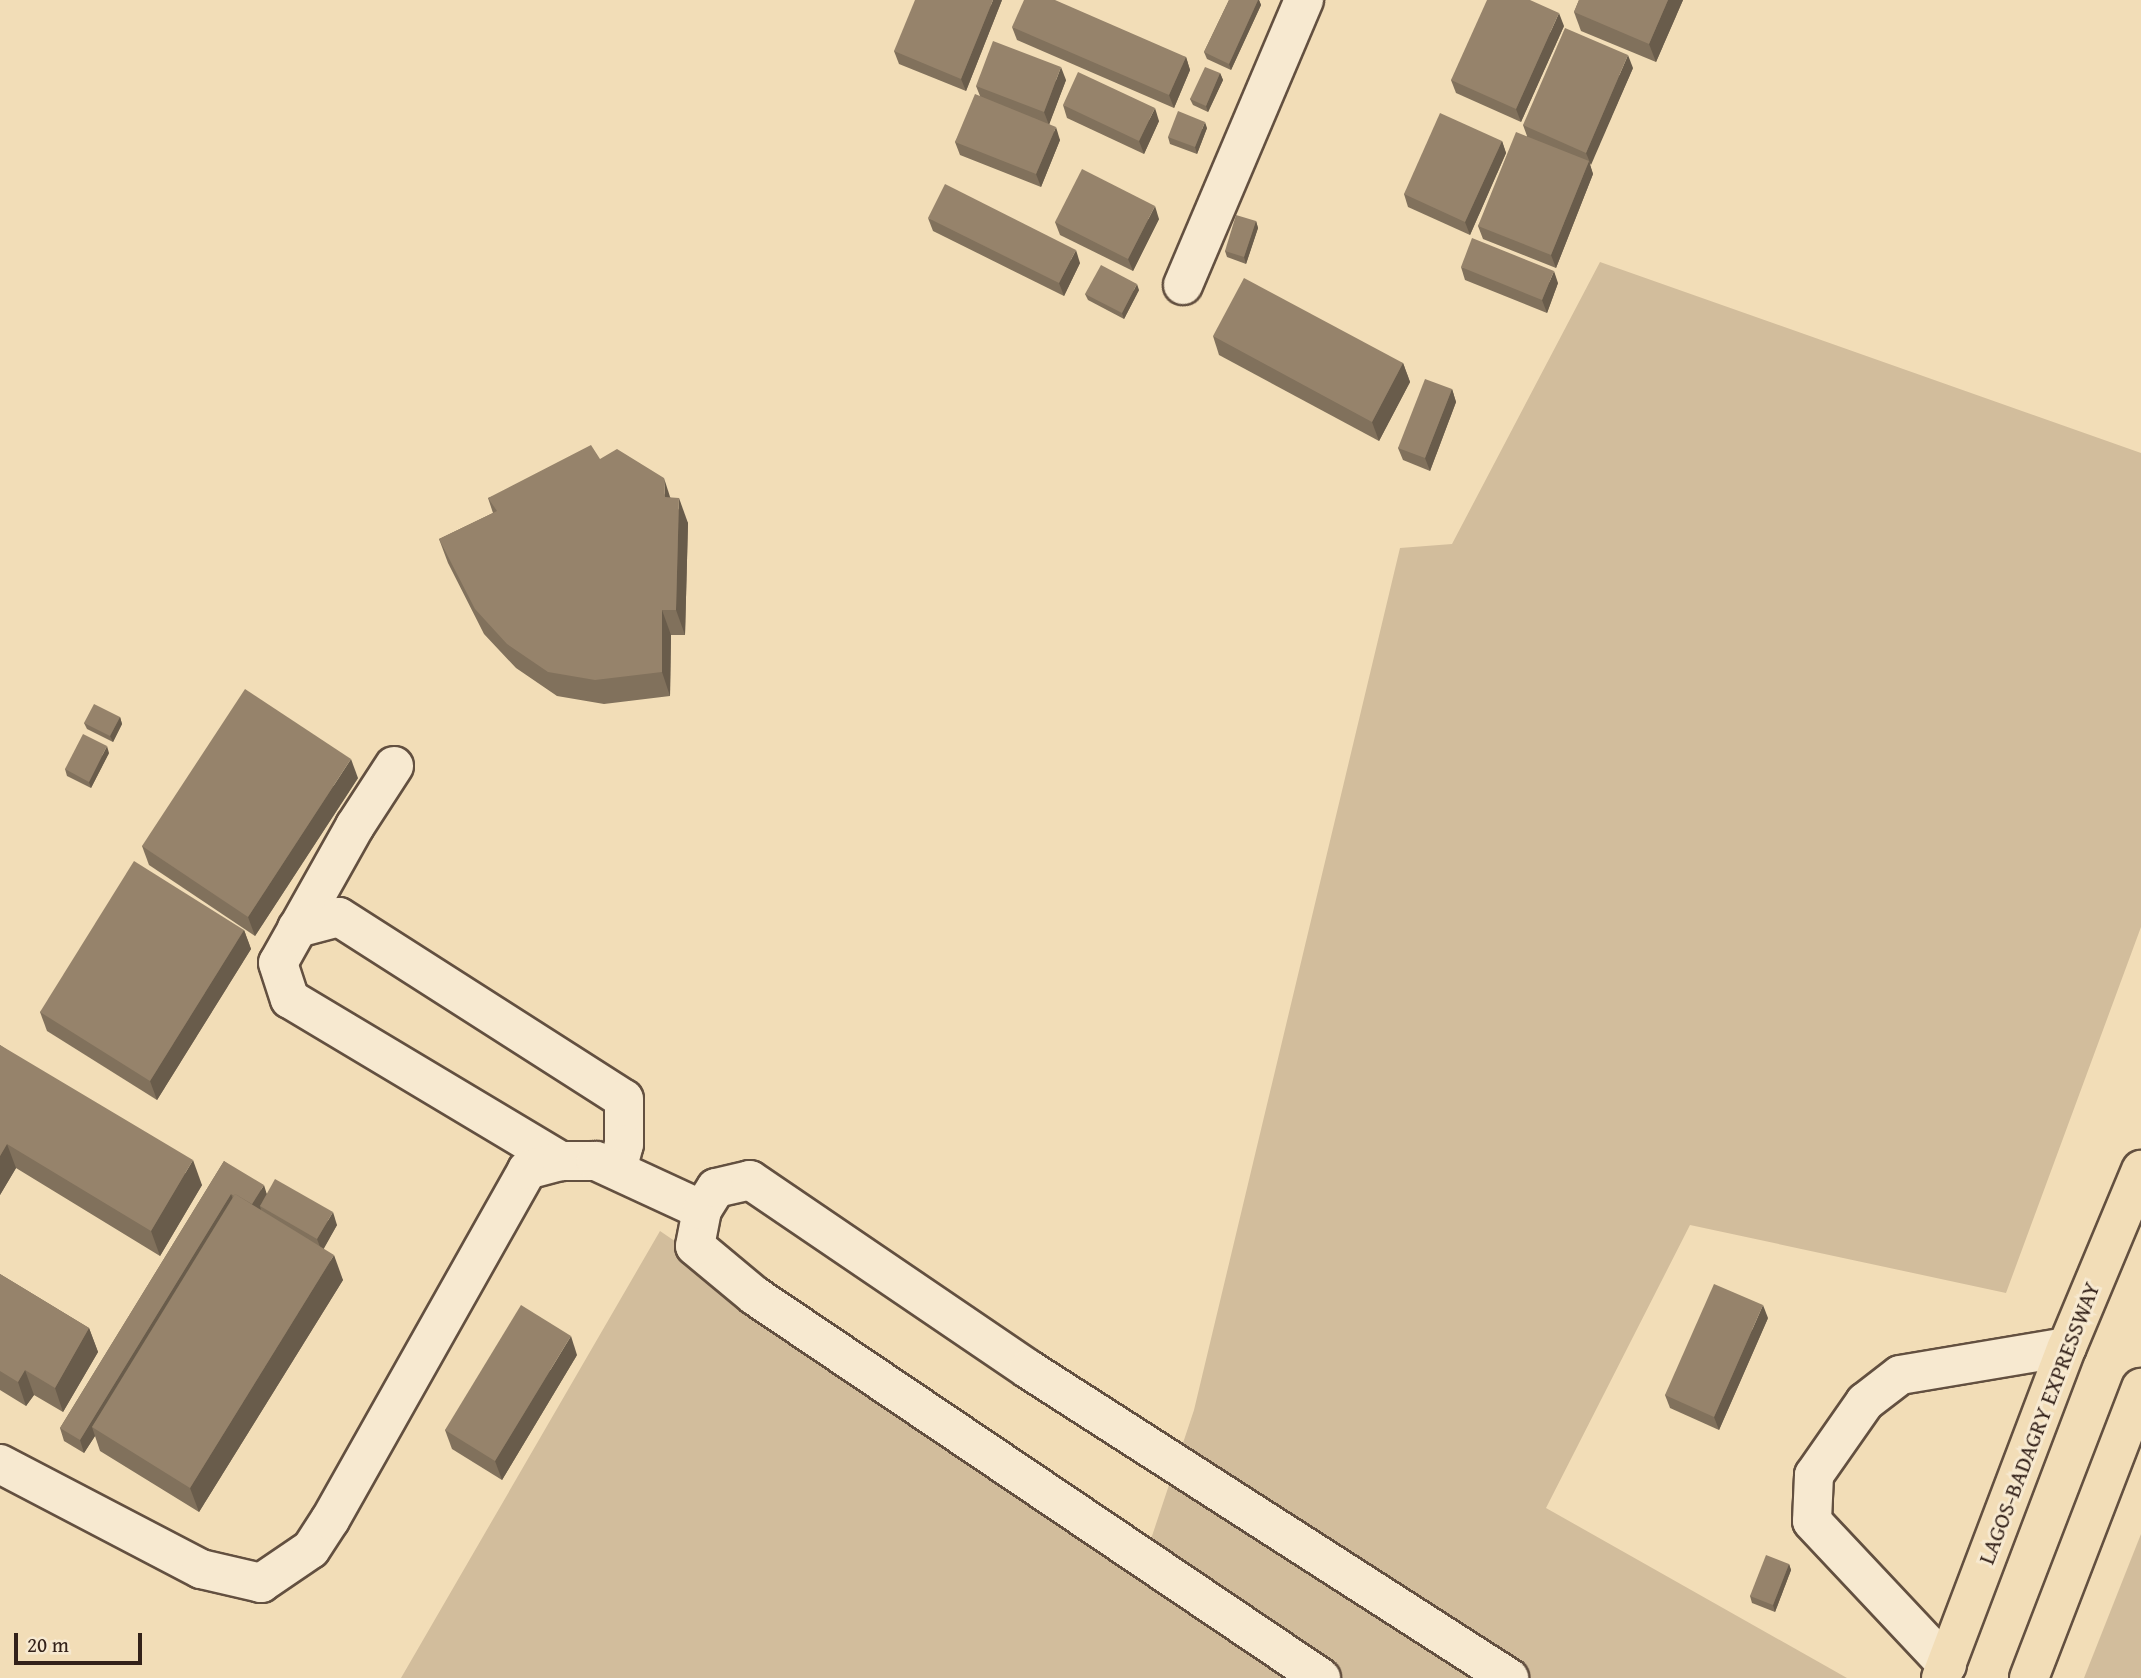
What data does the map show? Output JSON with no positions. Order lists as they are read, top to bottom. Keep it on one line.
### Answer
{"streets":{"highway":["LAGOS-BADAGRY EXPRESSWAY"]},"scale_bar":"20 m"}
